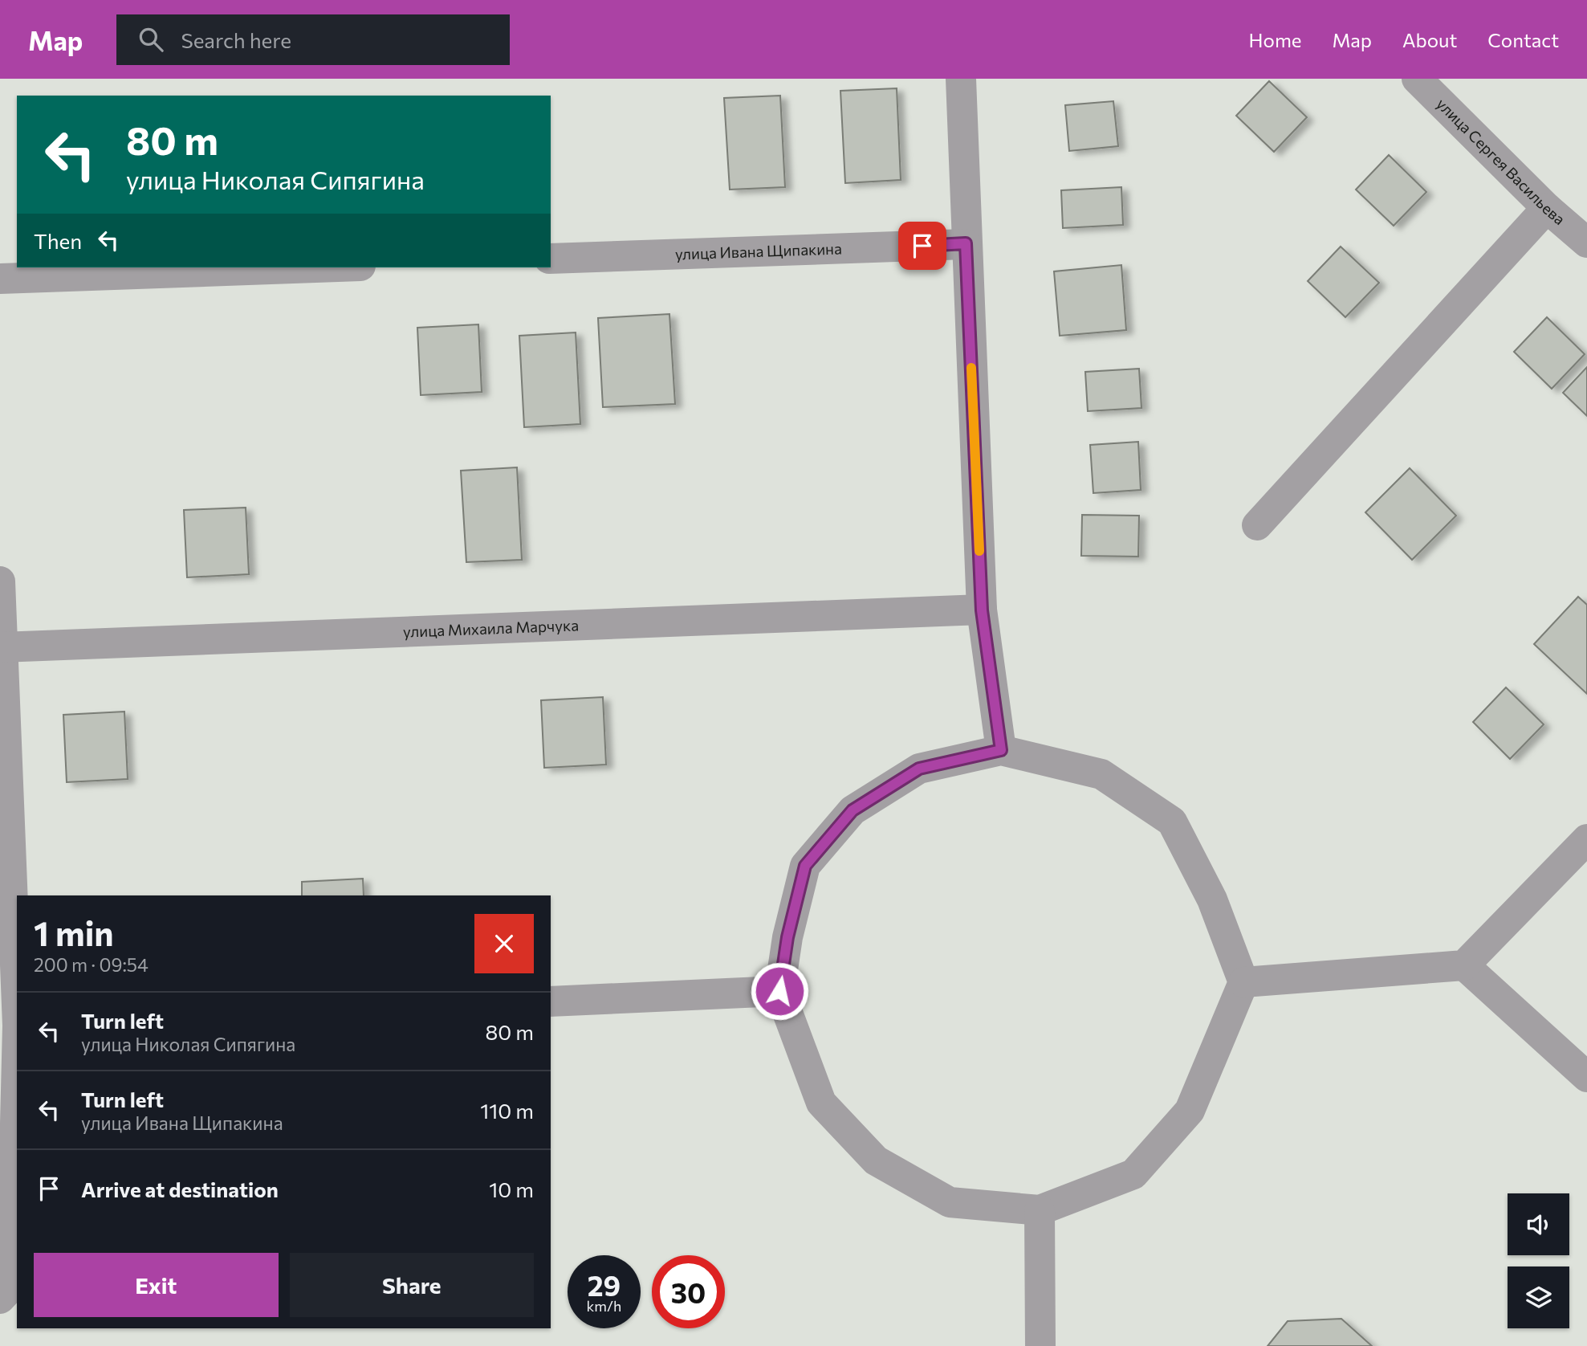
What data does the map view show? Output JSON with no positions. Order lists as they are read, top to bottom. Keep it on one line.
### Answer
{"streets":{"street":["улица Сергея Васильева","улица Ивана Щипакина","улица Михаила Марчука"]},"page":{"header":"Map","search":"Search here","nav":["Home","Map","About","Contact"],"turn":["80 m","улица Николая Сипягина"],"then":"Then","heading":["1 min","200 m · 09:54"],"list":[{"name":"Turn left","note":"улица Николая Сипягина","value":"80 m"},{"name":"Turn left","note":"улица Ивана Щипакина","value":"110 m"},{"name":"Arrive at destination","value":"10 m"}],"buttons":["Exit","Share"],"speed":"29 km/h","limit":"30"}}
